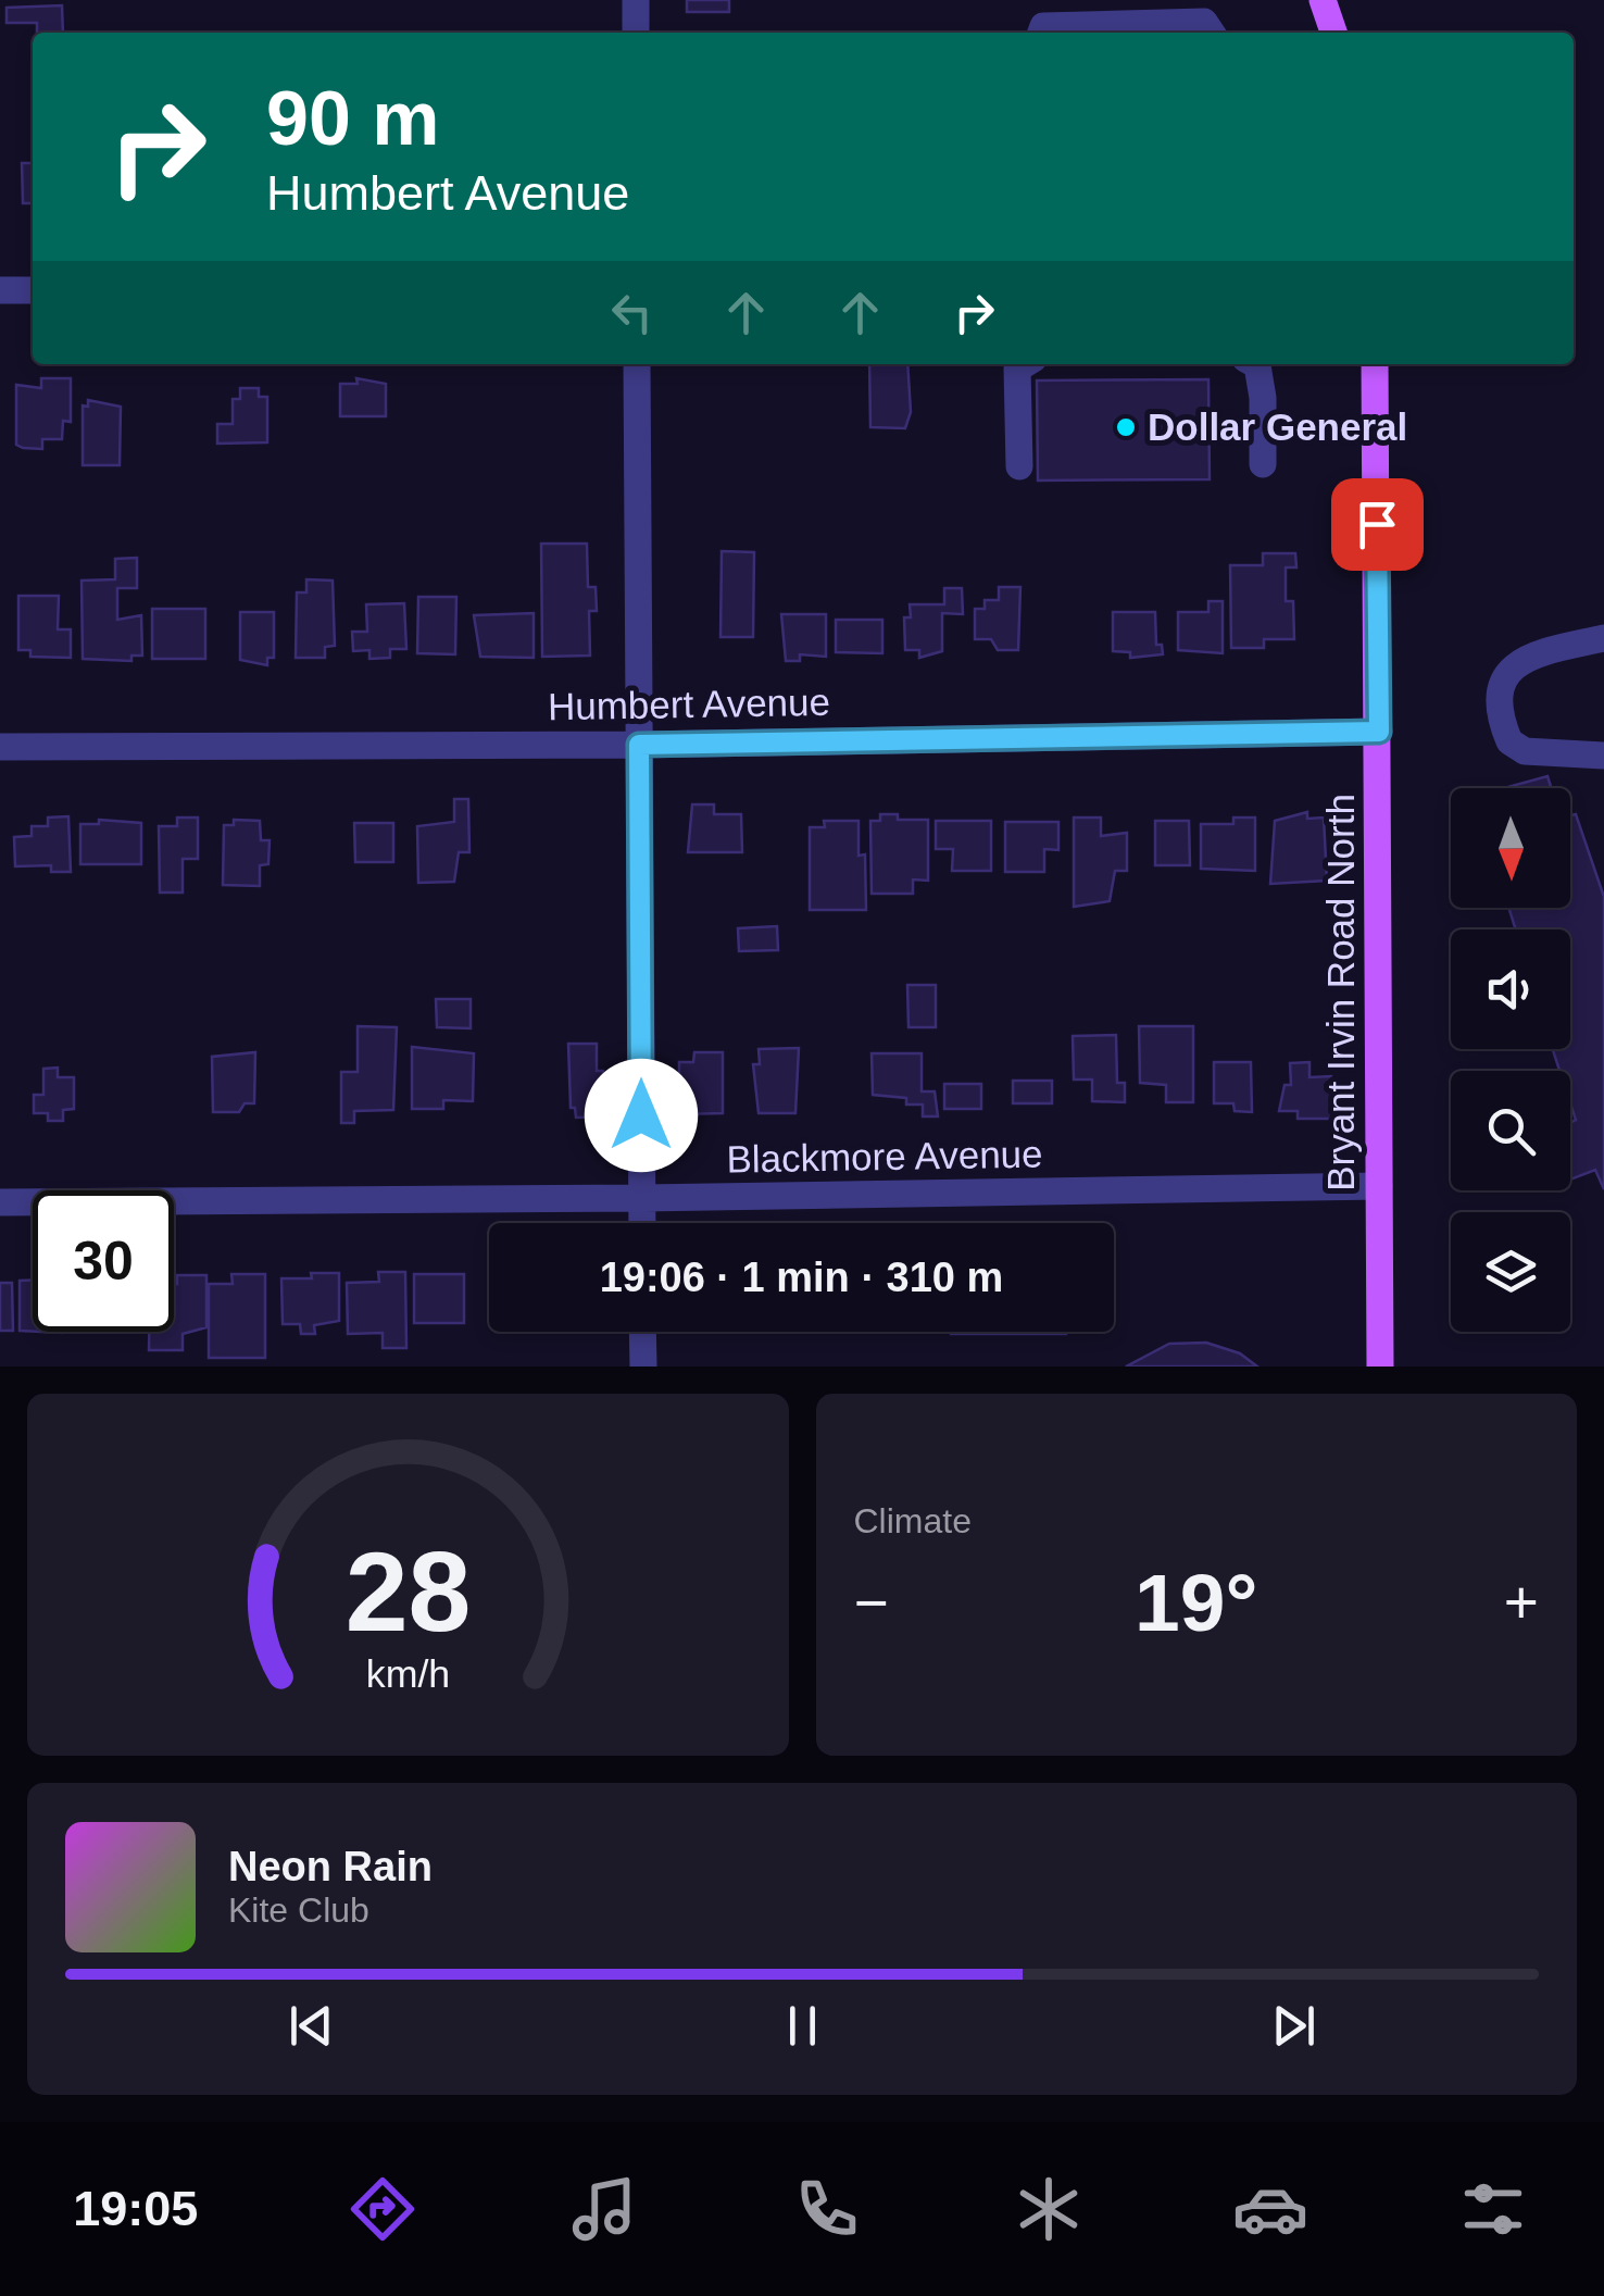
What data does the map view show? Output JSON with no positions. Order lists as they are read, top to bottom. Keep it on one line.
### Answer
{"streets":{"main road":["Bryant Irvin Road North"],"street":["Humbert Avenue","Blackmore Avenue"]},"crossings":[["Humbert Avenue","Bryant Irvin Road North"],["Bryant Irvin Road North","Blackmore Avenue"]],"places":["Dollar General"],"north":"bottom","page":{"turn":["90 m","Humbert Avenue"],"limit":"30","trip":"19:06 · 1 min · 310 m","tile":"Climate","heat":["−","19°","+"],"song":["Neon Rain","Kite Club"],"tabs":"19:05","gauge":["28","km/h"]}}
